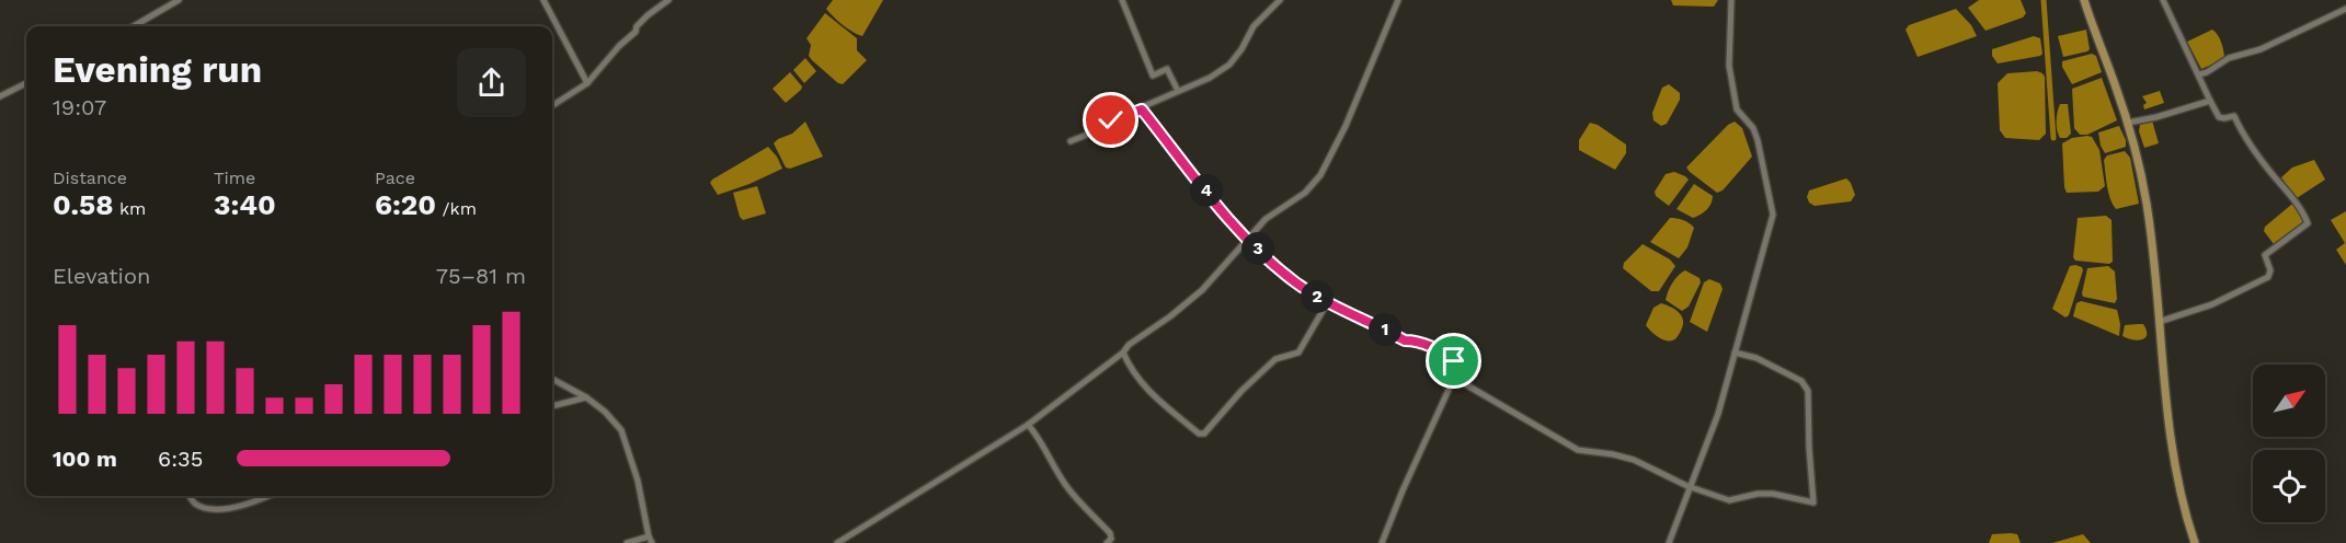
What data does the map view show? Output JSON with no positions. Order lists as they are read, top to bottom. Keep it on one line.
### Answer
{"north":"top right","page":{"heading":["Evening run","19:07"],"stats":[["Distance","0.58 km"],["Time","3:40"],["Pace","6:20 /km"]],"pins":["4","3","2","1"],"chart":["Elevation","75–81 m"],"list":[{"name":"100 m","note":"6:35"}]}}
